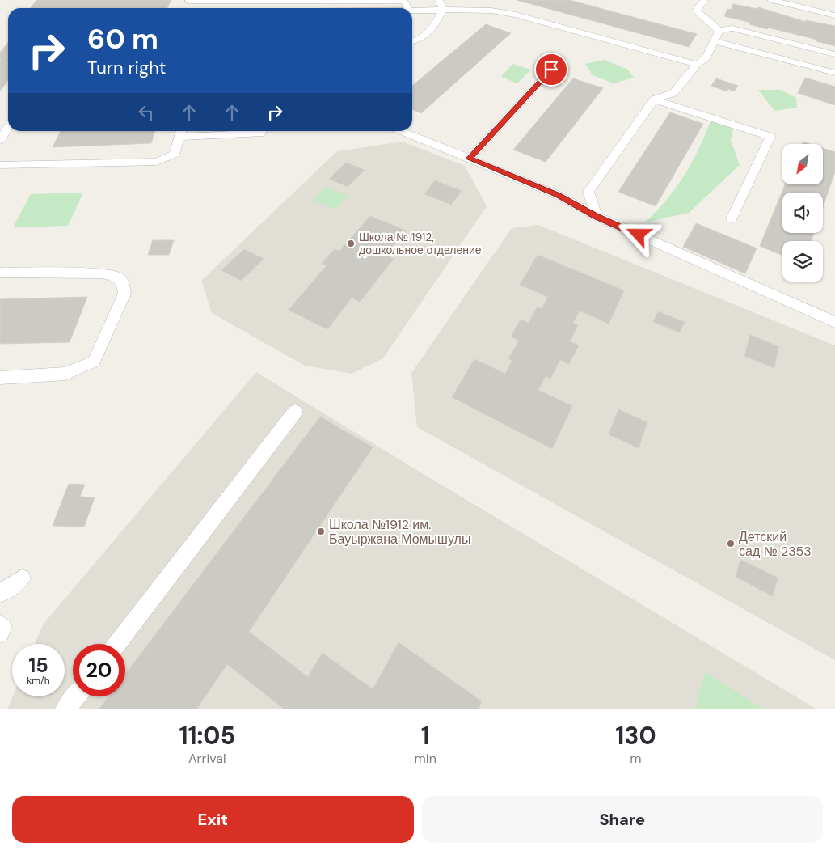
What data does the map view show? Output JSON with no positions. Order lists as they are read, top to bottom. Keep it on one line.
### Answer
{"places":["Школа № 1912, дошкольное отделение","Школа №1912 им. Бауыржана Момышулы","Детский сад № 2353"],"north":"bottom left","page":{"turn":["60 m","Turn right"],"speed":"15 km/h","limit":"20","eta":["11:05","Arrival","1","min","130","m"],"buttons":["Exit","Share"]}}
